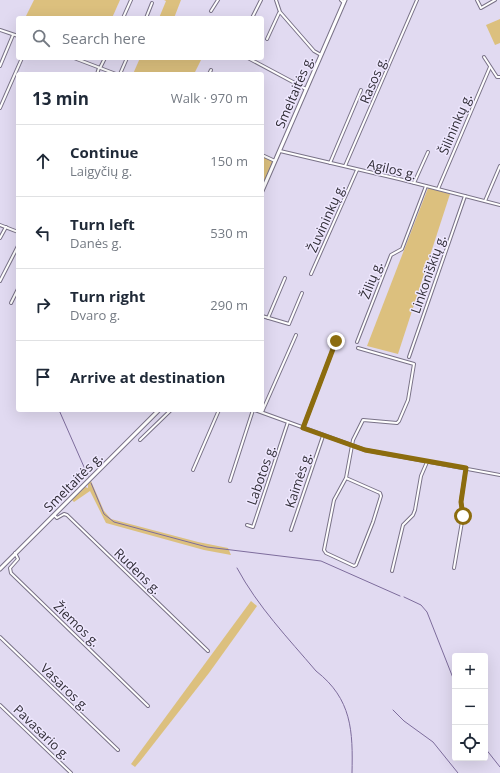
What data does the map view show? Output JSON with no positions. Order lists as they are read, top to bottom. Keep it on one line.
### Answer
{"streets":{"main road":["Smeltaitės g."],"street":["Rasos g.","Šilininkų g.","Agilos g.","Žuvininkų g.","Linkoniškių g.","Žilių g.","Labotos g.","Kaimės g.","Rudens g.","Žiemos g.","Vasaros g.","Pavasario g."]},"crossings":[["Rasos g.","Agilos g."],["Smeltaitės g.","Agilos g."],["Smeltaitės g.","Rudens g."],["Smeltaitės g.","Žiemos g."],["Šilininkų g.","Agilos g."],["Agilos g.","Žuvininkų g."],["Agilos g.","Linkoniškių g."],["Agilos g.","Žilių g."]],"page":{"search":"Search here","heading":["13 min","Walk · 970 m"],"list":[["Continue","Laigyčių g.","150 m"],["Turn left","Danės g.","530 m"],["Turn right","Dvaro g.","290 m"],"Arrive at destination"],"map_buttons":["+","−"]}}
